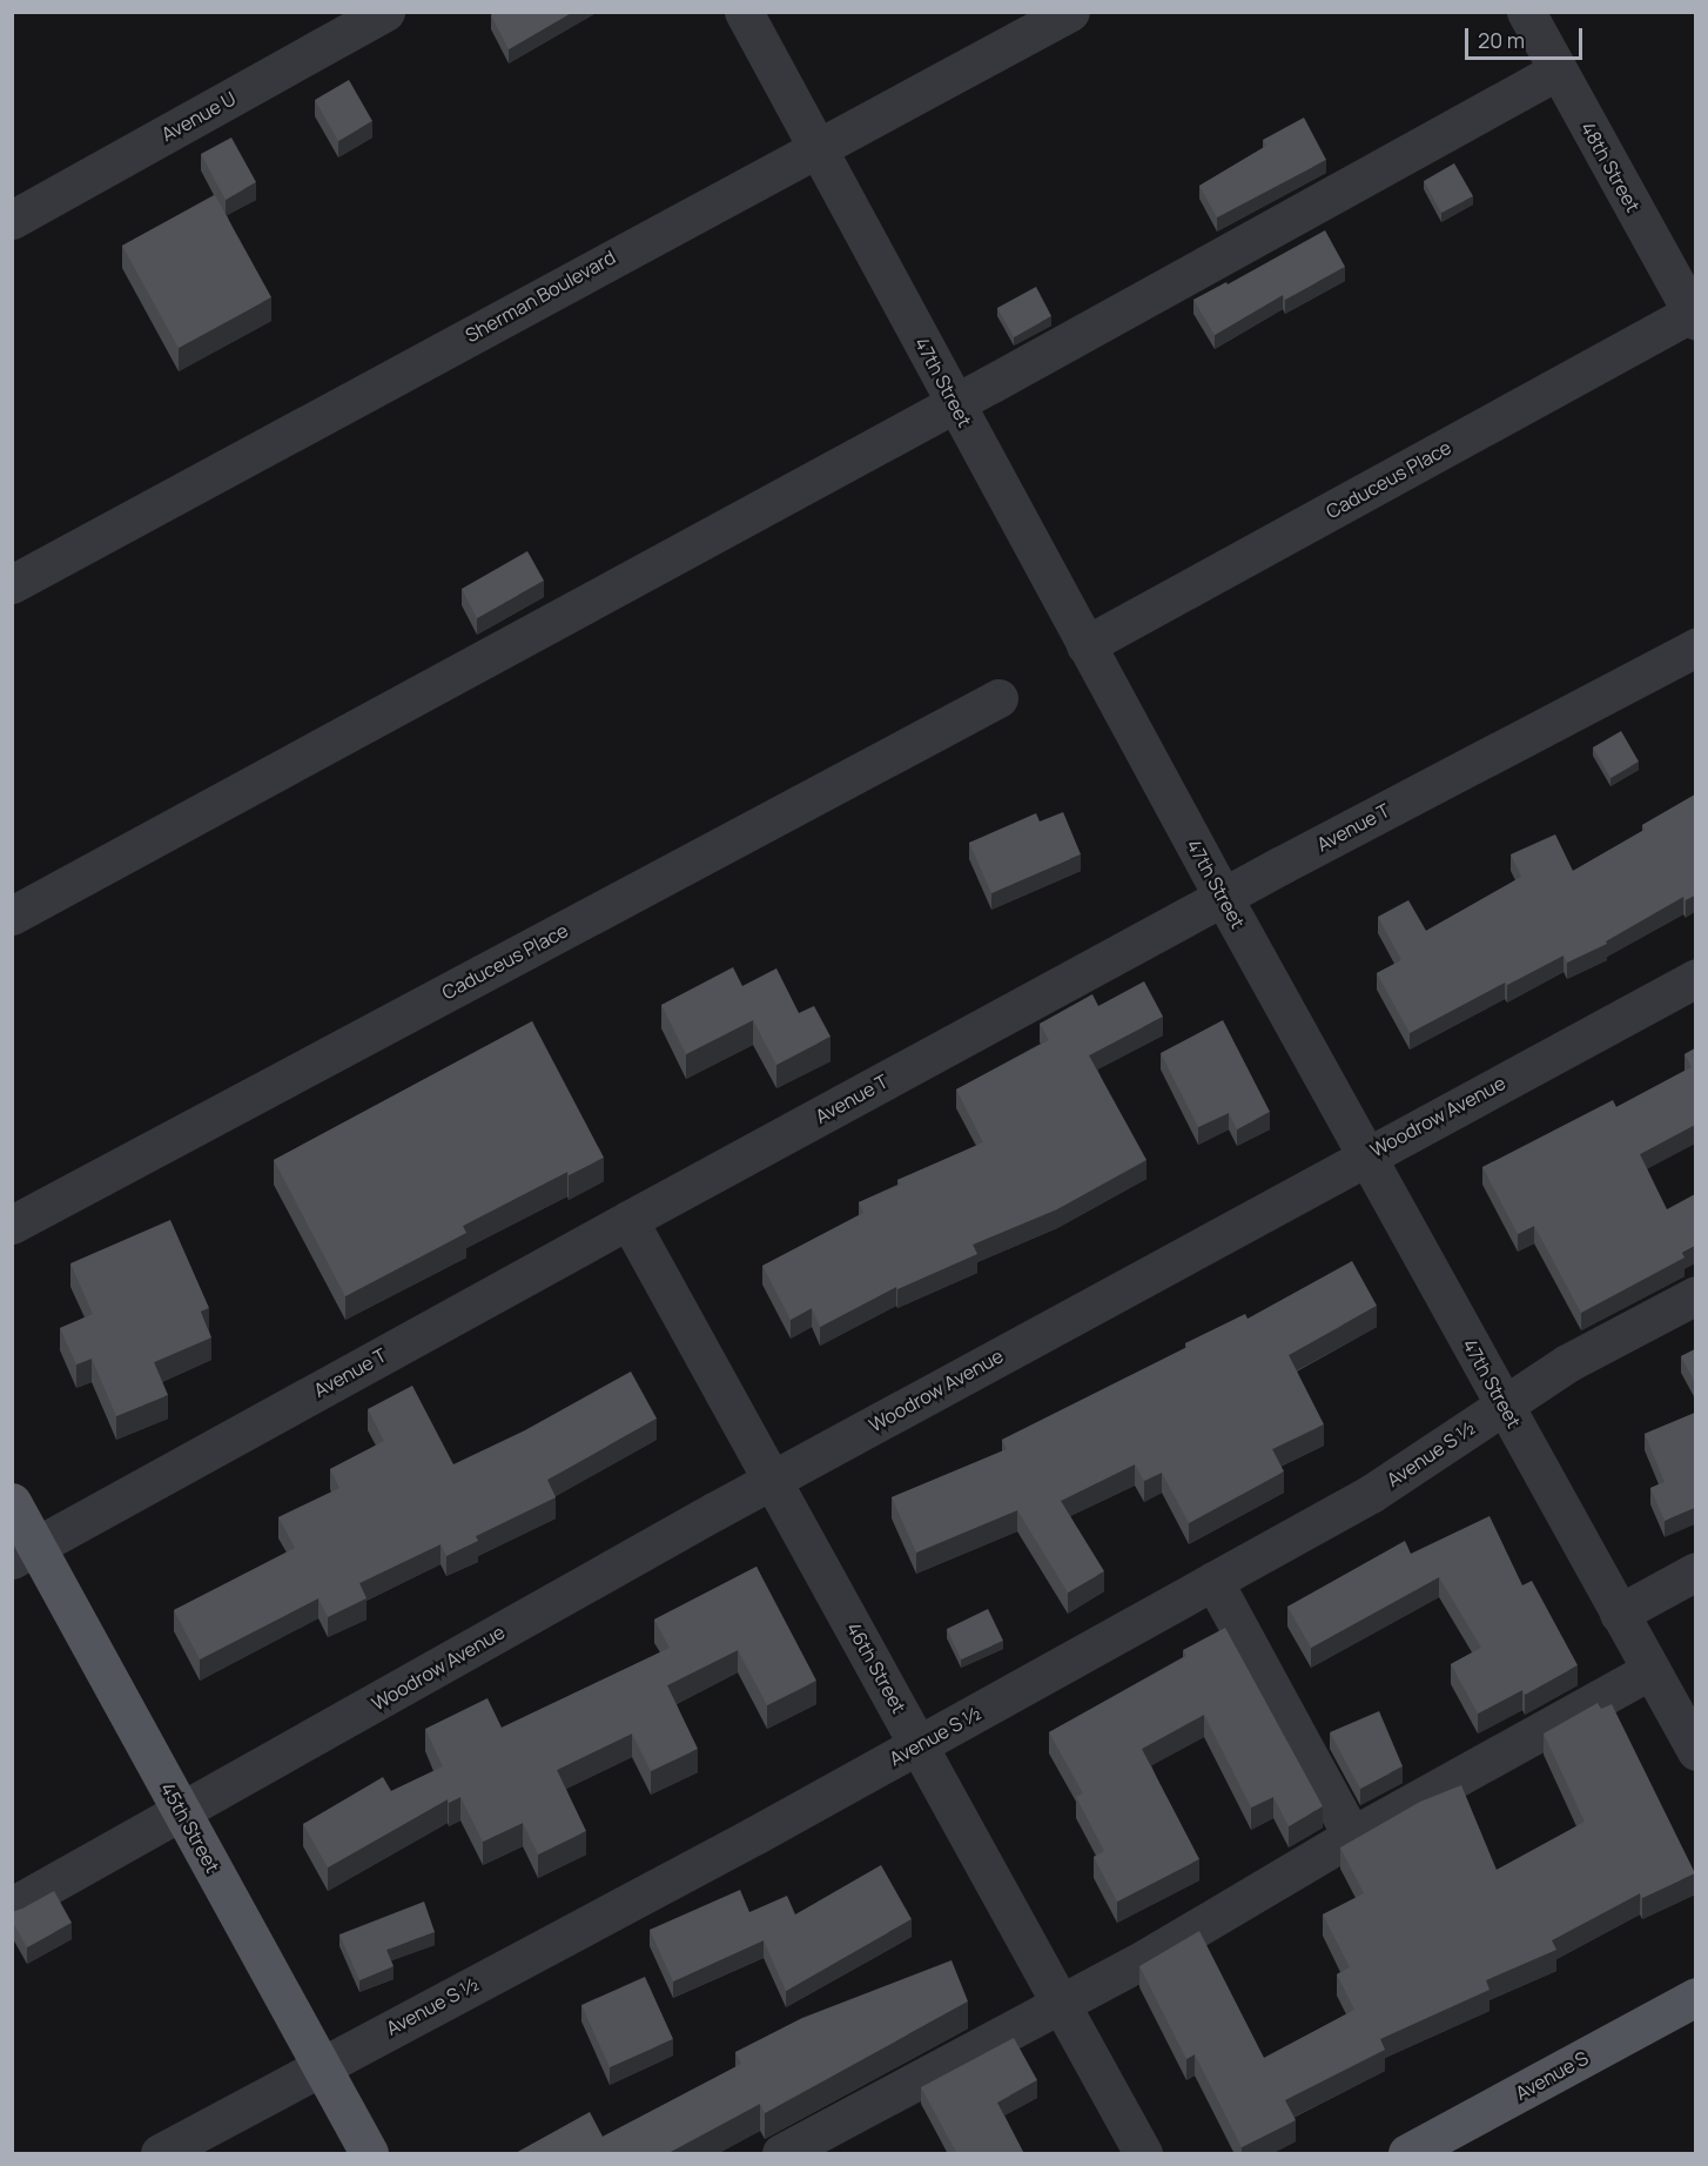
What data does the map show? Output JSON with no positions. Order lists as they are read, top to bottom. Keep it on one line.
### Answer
{"streets":{"main road":["45th Street","Avenue S"],"street":["Avenue U","48th Street","Sherman Boulevard","47th Street","Caduceus Place","Avenue T","Woodrow Avenue","Avenue S ½","46th Street"]},"crossings":[["48th Street","Caduceus Place"],["Sherman Boulevard","47th Street"],["47th Street","Caduceus Place"],["47th Street","Avenue T"],["47th Street","Woodrow Avenue"],["47th Street","Avenue S ½"],["Avenue T","46th Street"],["Avenue T","45th Street"],["Woodrow Avenue","46th Street"],["Woodrow Avenue","45th Street"],["Avenue S ½","46th Street"],["Avenue S ½","45th Street"]],"scale_bar":"20 m"}
